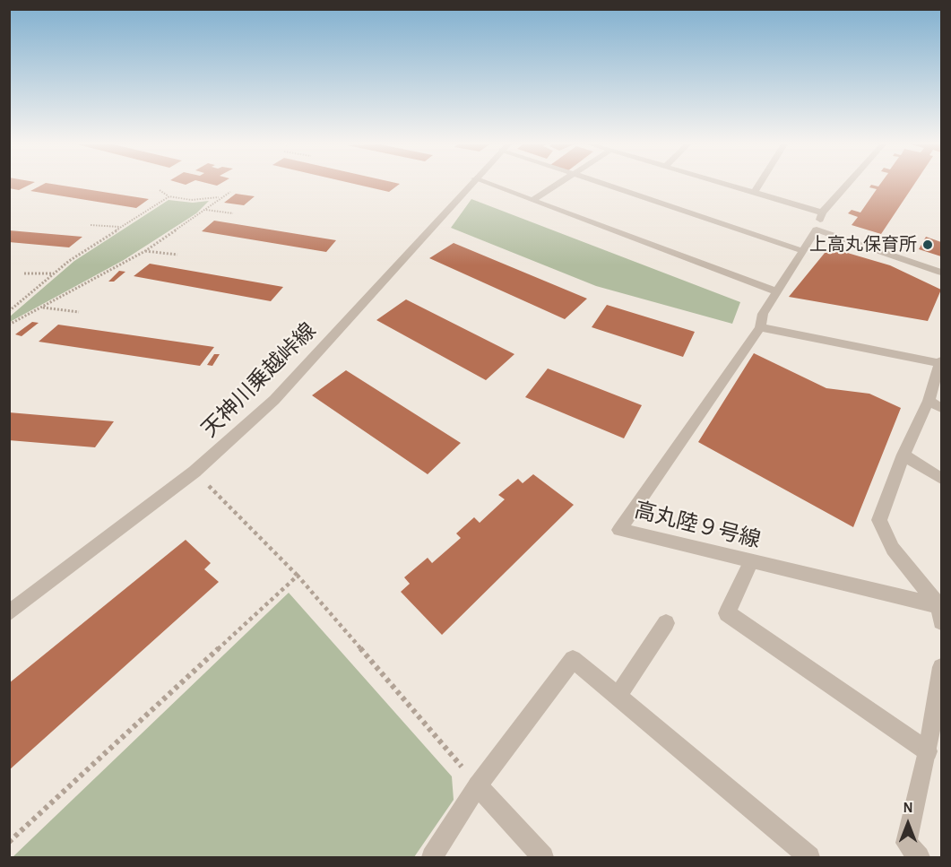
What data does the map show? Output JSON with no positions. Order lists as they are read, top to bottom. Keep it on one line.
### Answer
{"streets":{"street":["天神川乗越峠線","高丸陸９号線"]},"places":["上高丸保育所"],"north":"top"}
